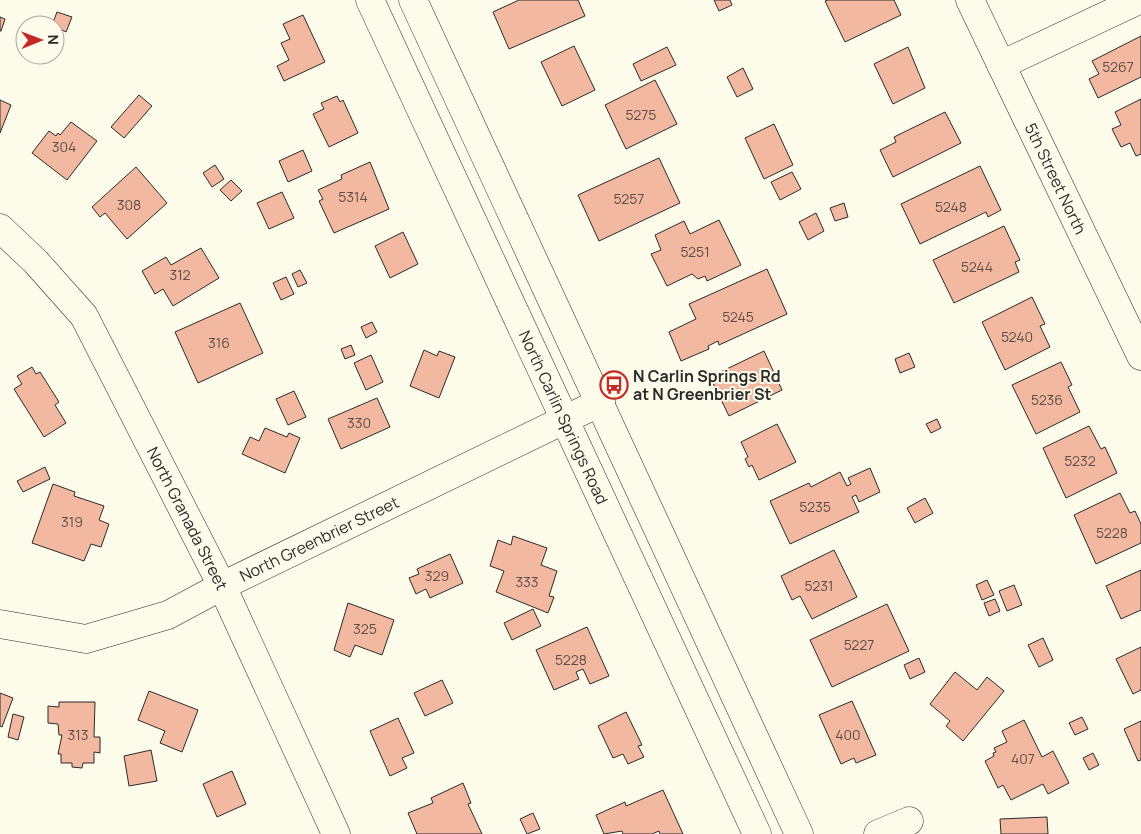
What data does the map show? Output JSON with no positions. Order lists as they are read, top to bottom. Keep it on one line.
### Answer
{"streets":{"street":["5th Street North","North Carlin Springs Road","North Granada Street","North Greenbrier Street"]},"crossings":[["North Carlin Springs Road","North Greenbrier Street"],["North Granada Street","North Greenbrier Street"]],"places":{"bus stop":["N Carlin Springs Rd at N Greenbrier St"]},"house_numbers":["5267","5275","304","5314","5257","308","5248","5251","5244","312","5245","5240","316","5236","330","5232","5235","319","5228","329","333","5231","325","5227","5228","313","400","407"],"north":"right"}
